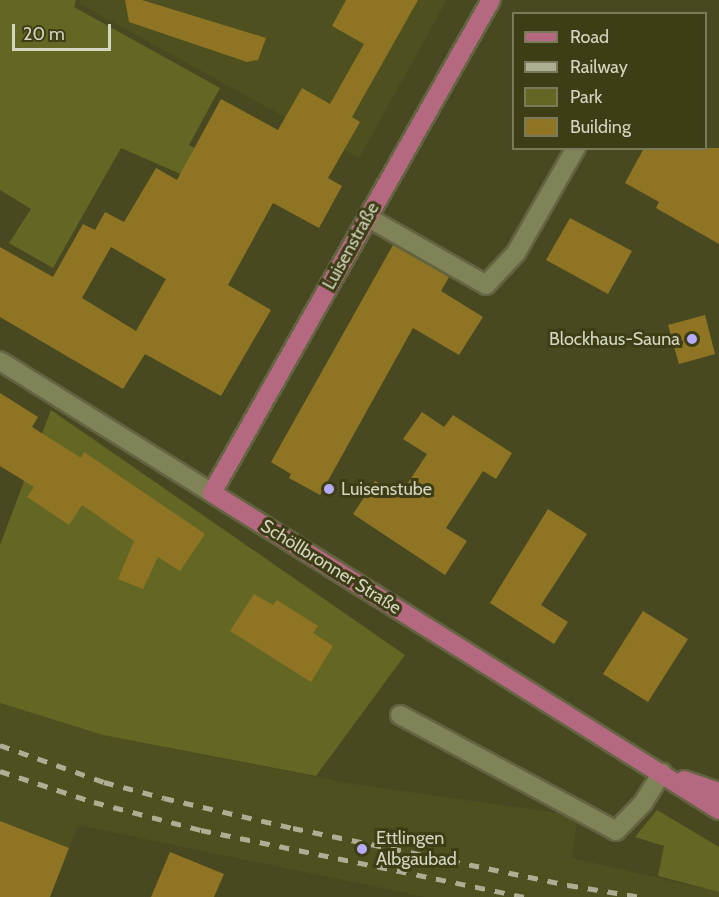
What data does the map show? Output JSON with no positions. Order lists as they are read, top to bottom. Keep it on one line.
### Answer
{"streets":{"main road":["Luisenstraße","Schöllbronner Straße"]},"crossings":[["Luisenstraße","Schöllbronner Straße"]],"places":["Blockhaus-Sauna","Luisenstube","Ettlingen Albgaubad"],"legend":["Road","Railway","Park","Building"],"scale_bar":"20 m"}
